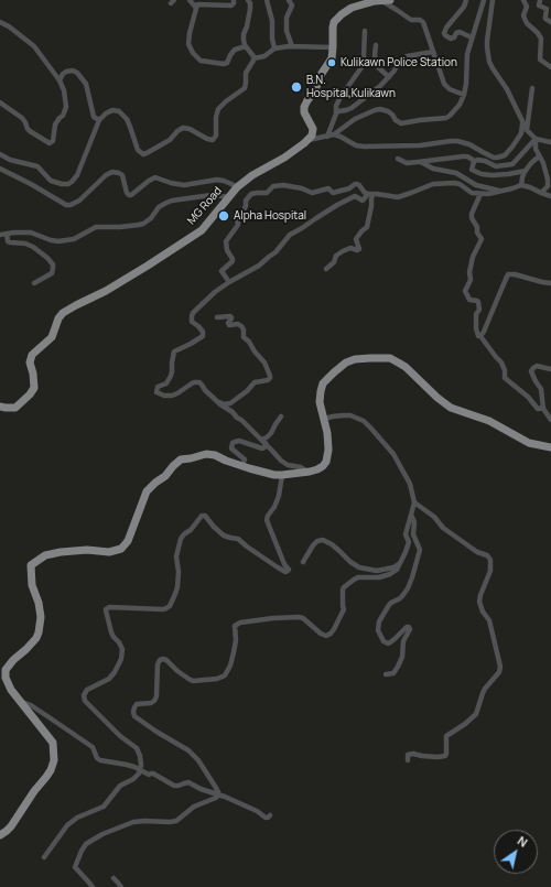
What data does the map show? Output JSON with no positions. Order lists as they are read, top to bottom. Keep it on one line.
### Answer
{"streets":{"main road":["MG Road"]},"places":["Kulikawn Police Station","B.N. Hospital,Kulikawn","Alpha Hospital"],"north":"top right"}
